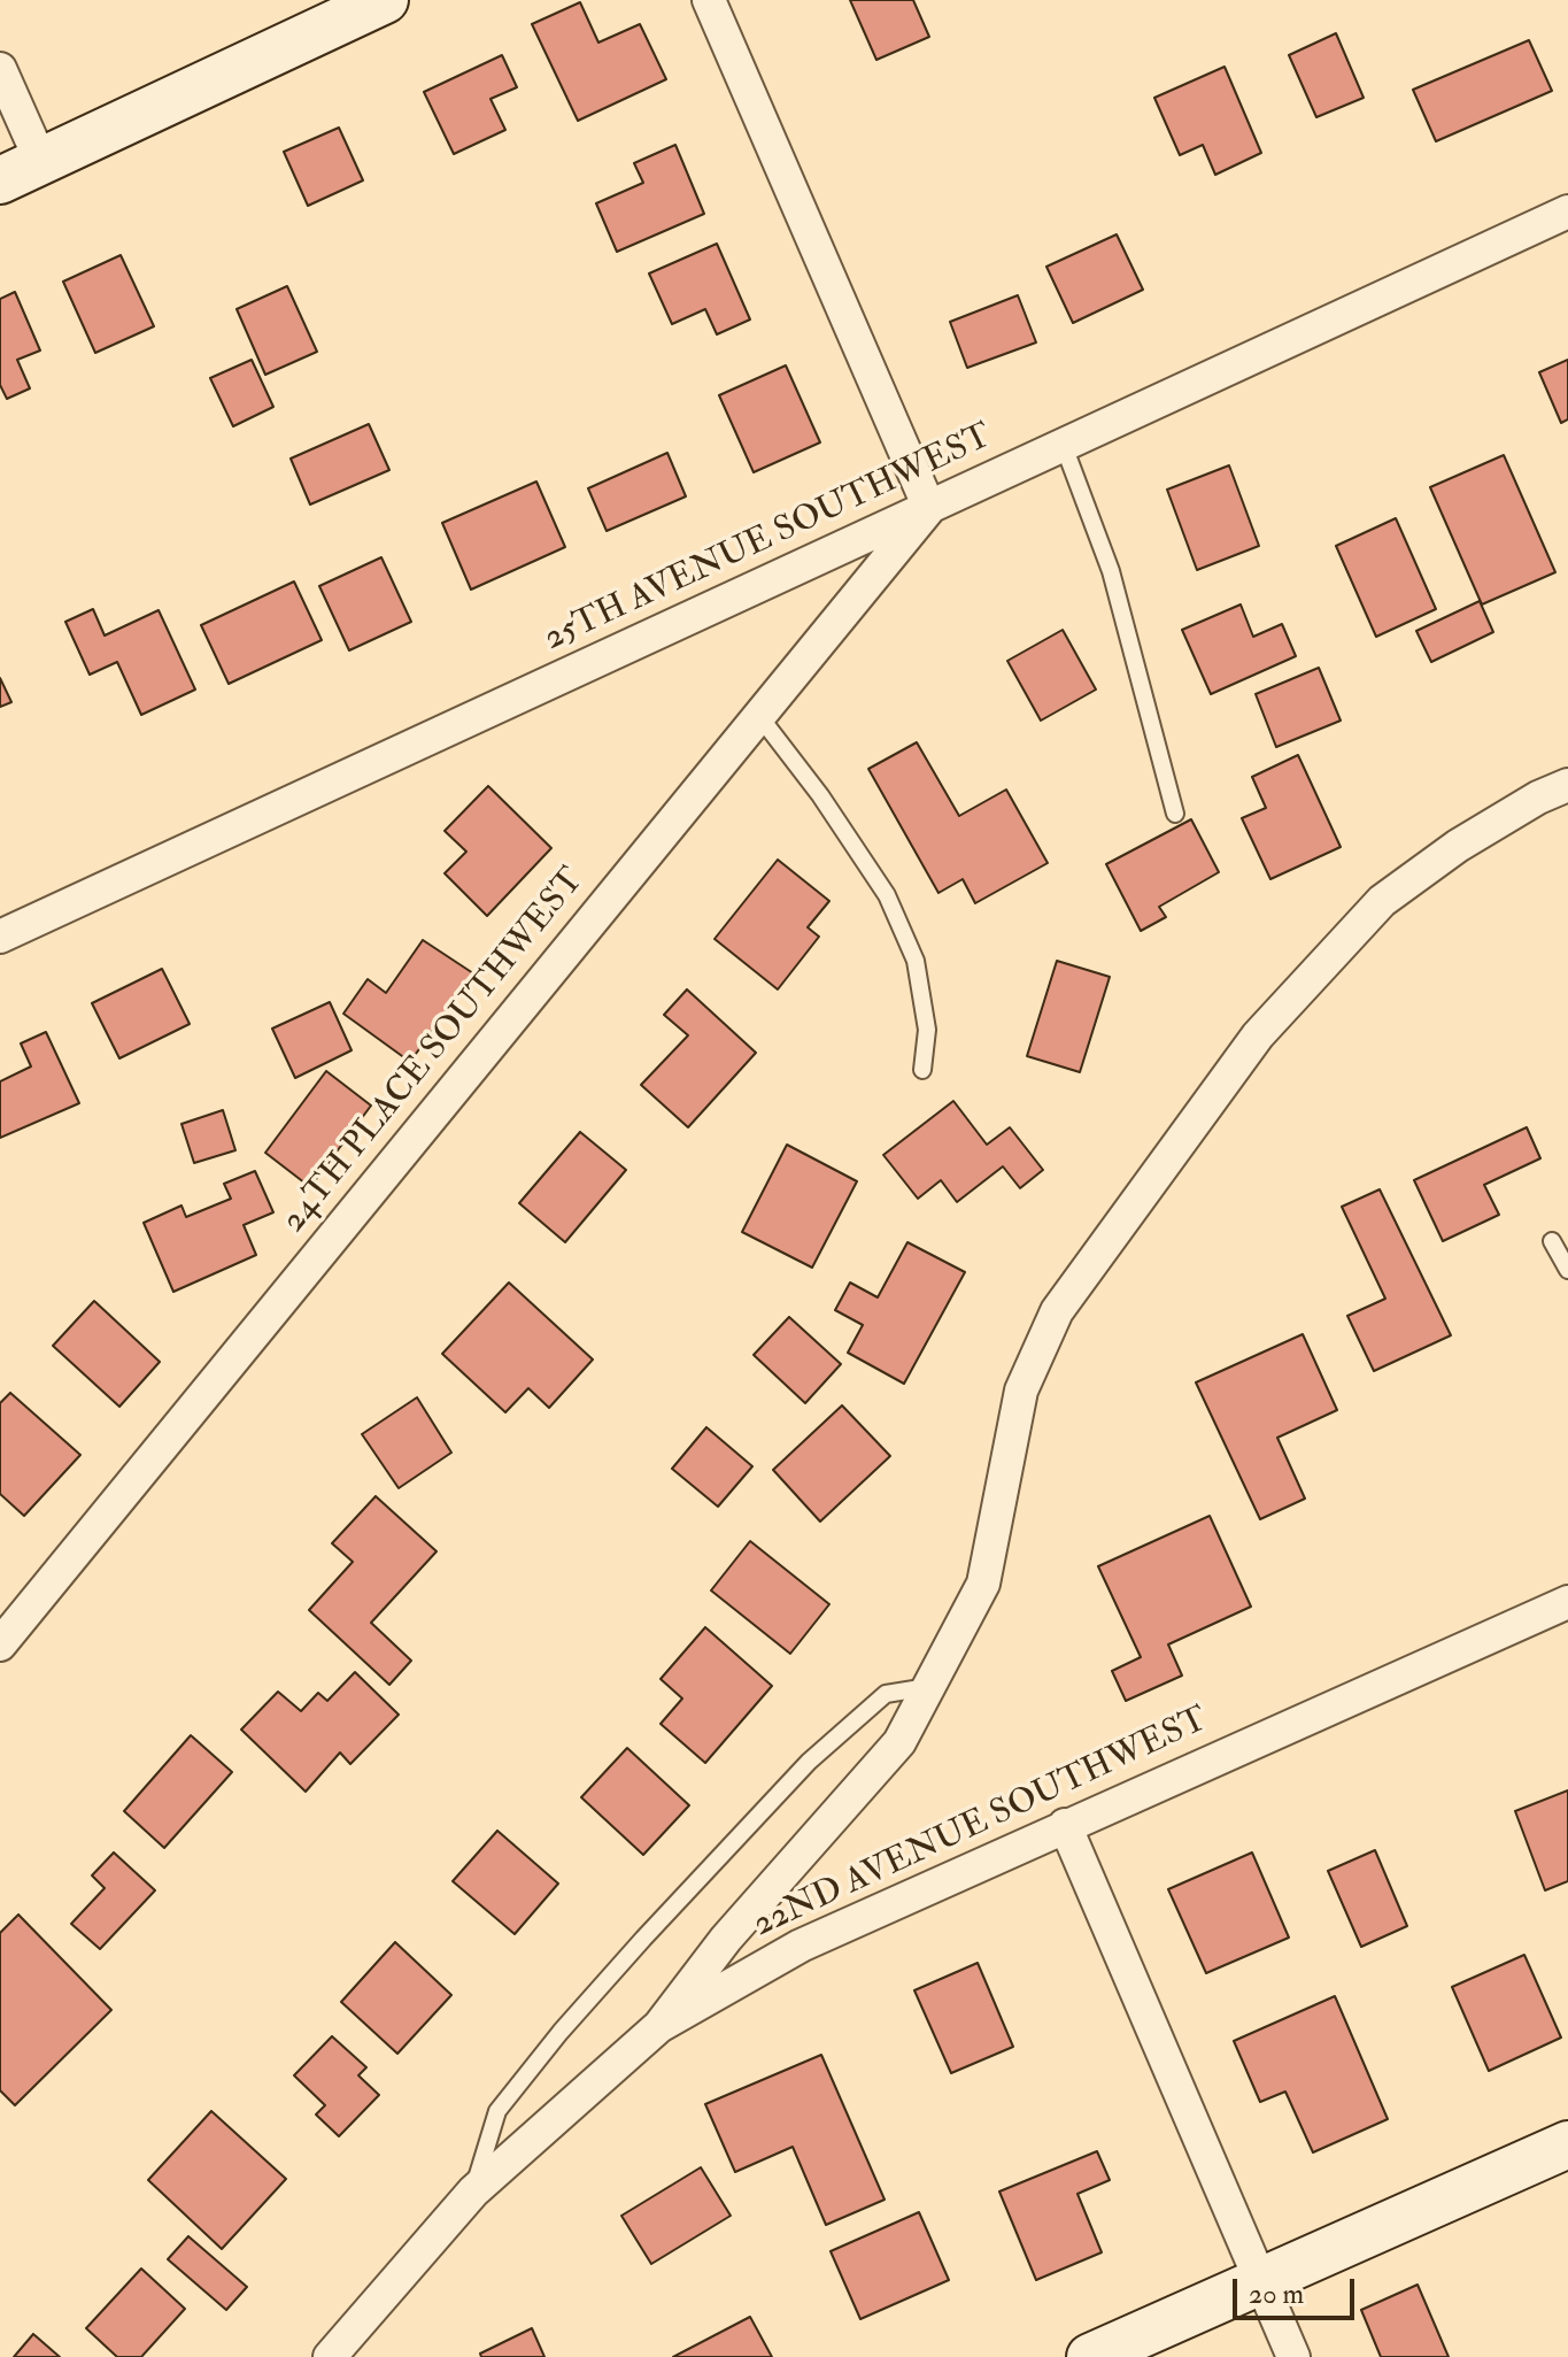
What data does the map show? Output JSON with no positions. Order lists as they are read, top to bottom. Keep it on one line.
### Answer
{"streets":{"street":["25TH AVENUE SOUTHWEST","24TH PLACE SOUTHWEST","22ND AVENUE SOUTHWEST"]},"crossings":[["25TH AVENUE SOUTHWEST","24TH PLACE SOUTHWEST"]],"scale_bar":"20 m"}
